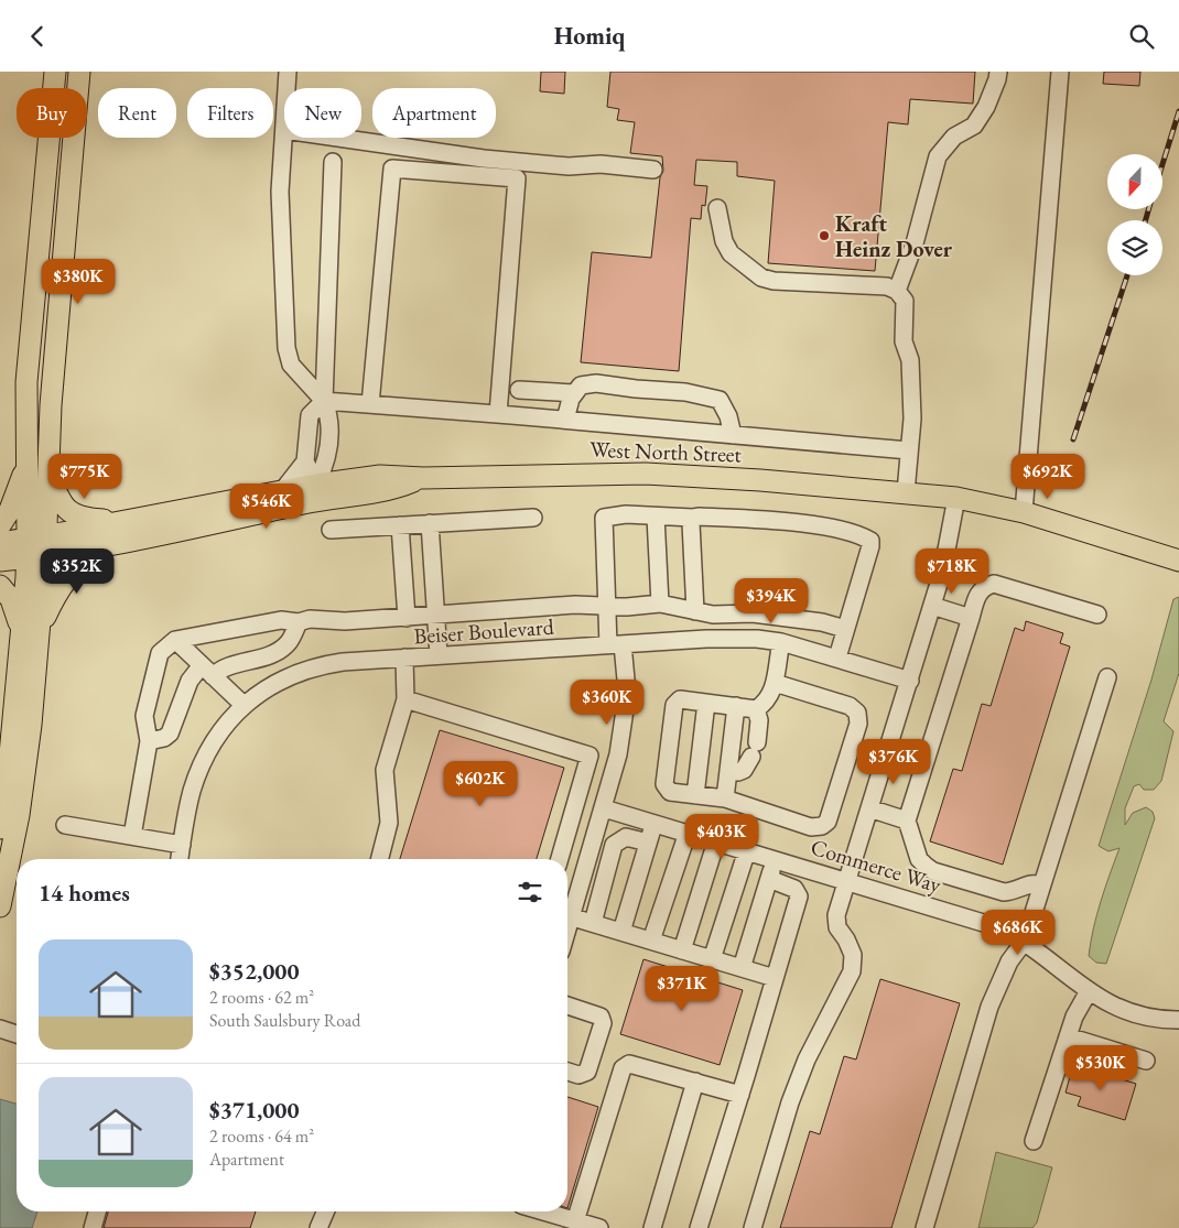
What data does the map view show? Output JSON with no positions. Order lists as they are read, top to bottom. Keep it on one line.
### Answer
{"streets":{"main road":["West North Street"],"street":["Beiser Boulevard","Commerce Way"]},"places":["Kraft Heinz Dover"],"north":"bottom","page":{"header":"Homiq","chip":["Buy","Rent","Filters","New","Apartment"],"price":["$380K","$775K","$692K","$546K","$352K","$718K","$394K","$360K","$376K","$602K","$403K","$686K","$371K","$530K"],"heading":"14 homes","list":[{"name":"$352,000","note":"2 rooms · 62 m² · South Saulsbury Road"},{"name":"$371,000","note":"2 rooms · 64 m² · Apartment"}]}}
